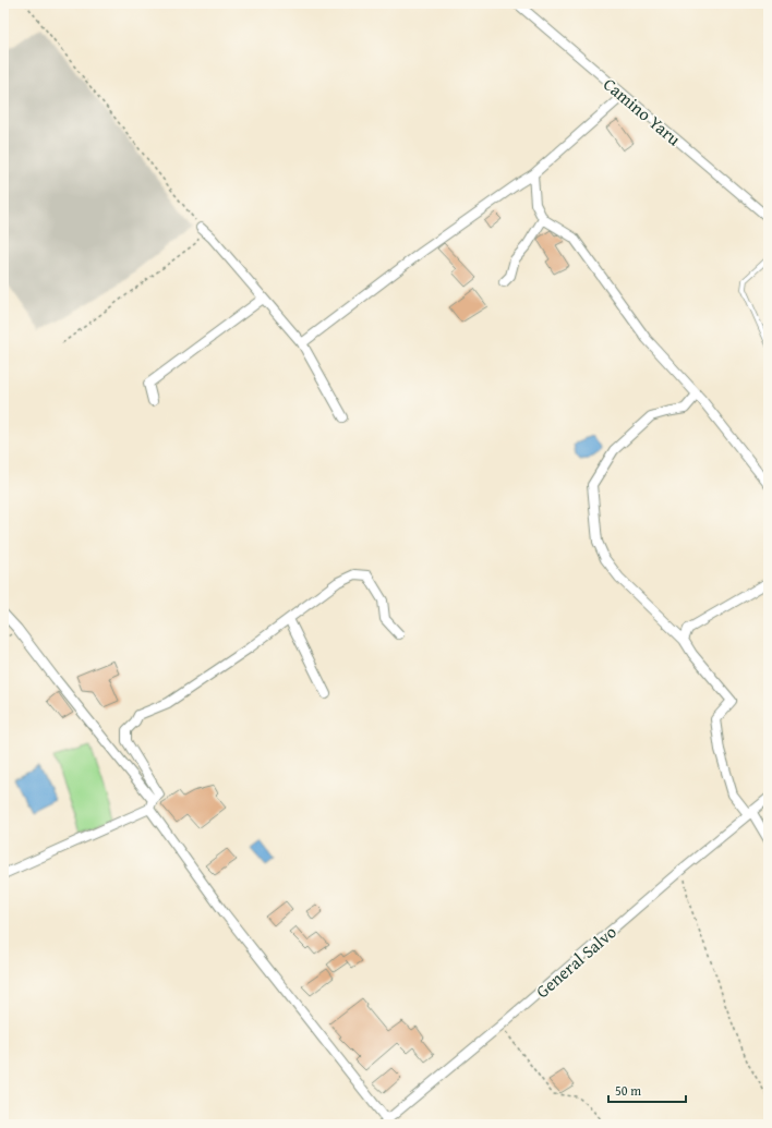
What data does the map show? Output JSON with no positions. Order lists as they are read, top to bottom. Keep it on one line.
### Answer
{"streets":{"street":["Camino Yaru","General Salvo"]},"scale_bar":"50 m"}
